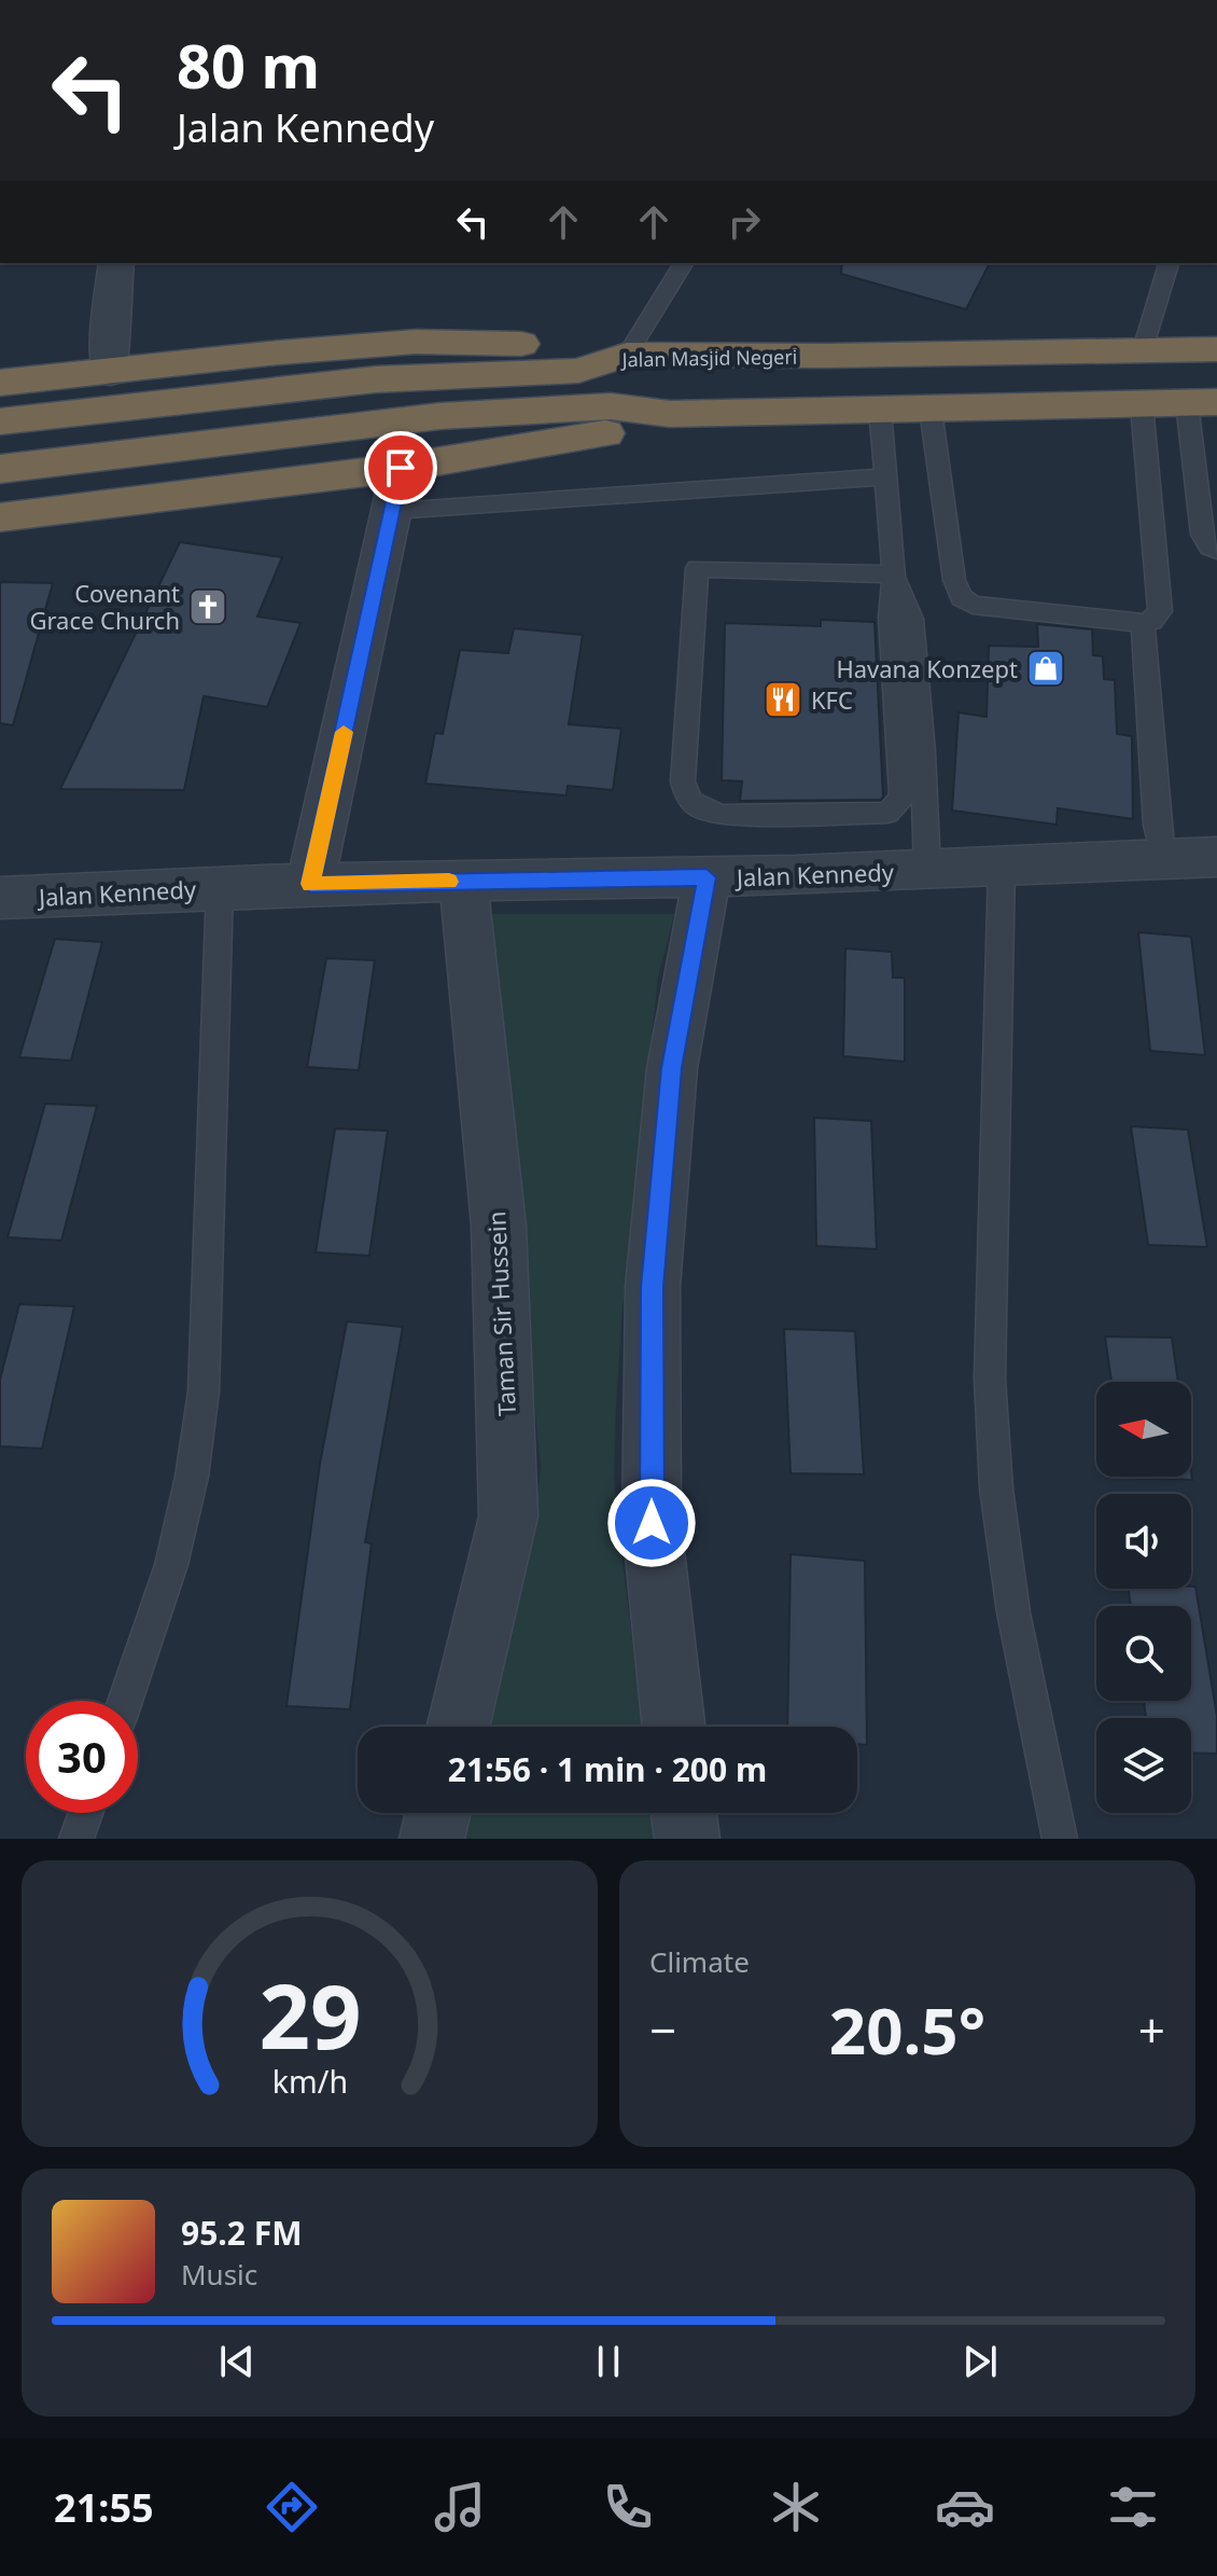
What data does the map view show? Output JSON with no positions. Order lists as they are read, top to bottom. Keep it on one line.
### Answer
{"streets":{"highway":["Jalan Masjid Negeri"],"street":["Jalan Kennedy","Taman Sir Hussein"]},"crossings":[["Jalan Kennedy","Taman Sir Hussein"]],"places":{"church":["Covenant Grace Church"],"shop":["Havana Konzept"],"restaurant":["KFC"]},"north":"left","page":{"turn":["80 m","Jalan Kennedy"],"limit":"30","trip":"21:56 · 1 min · 200 m","tile":"Climate","heat":["−","20.5°","+"],"song":["95.2 FM","Music"],"tabs":"21:55","gauge":["29","km/h"]}}
